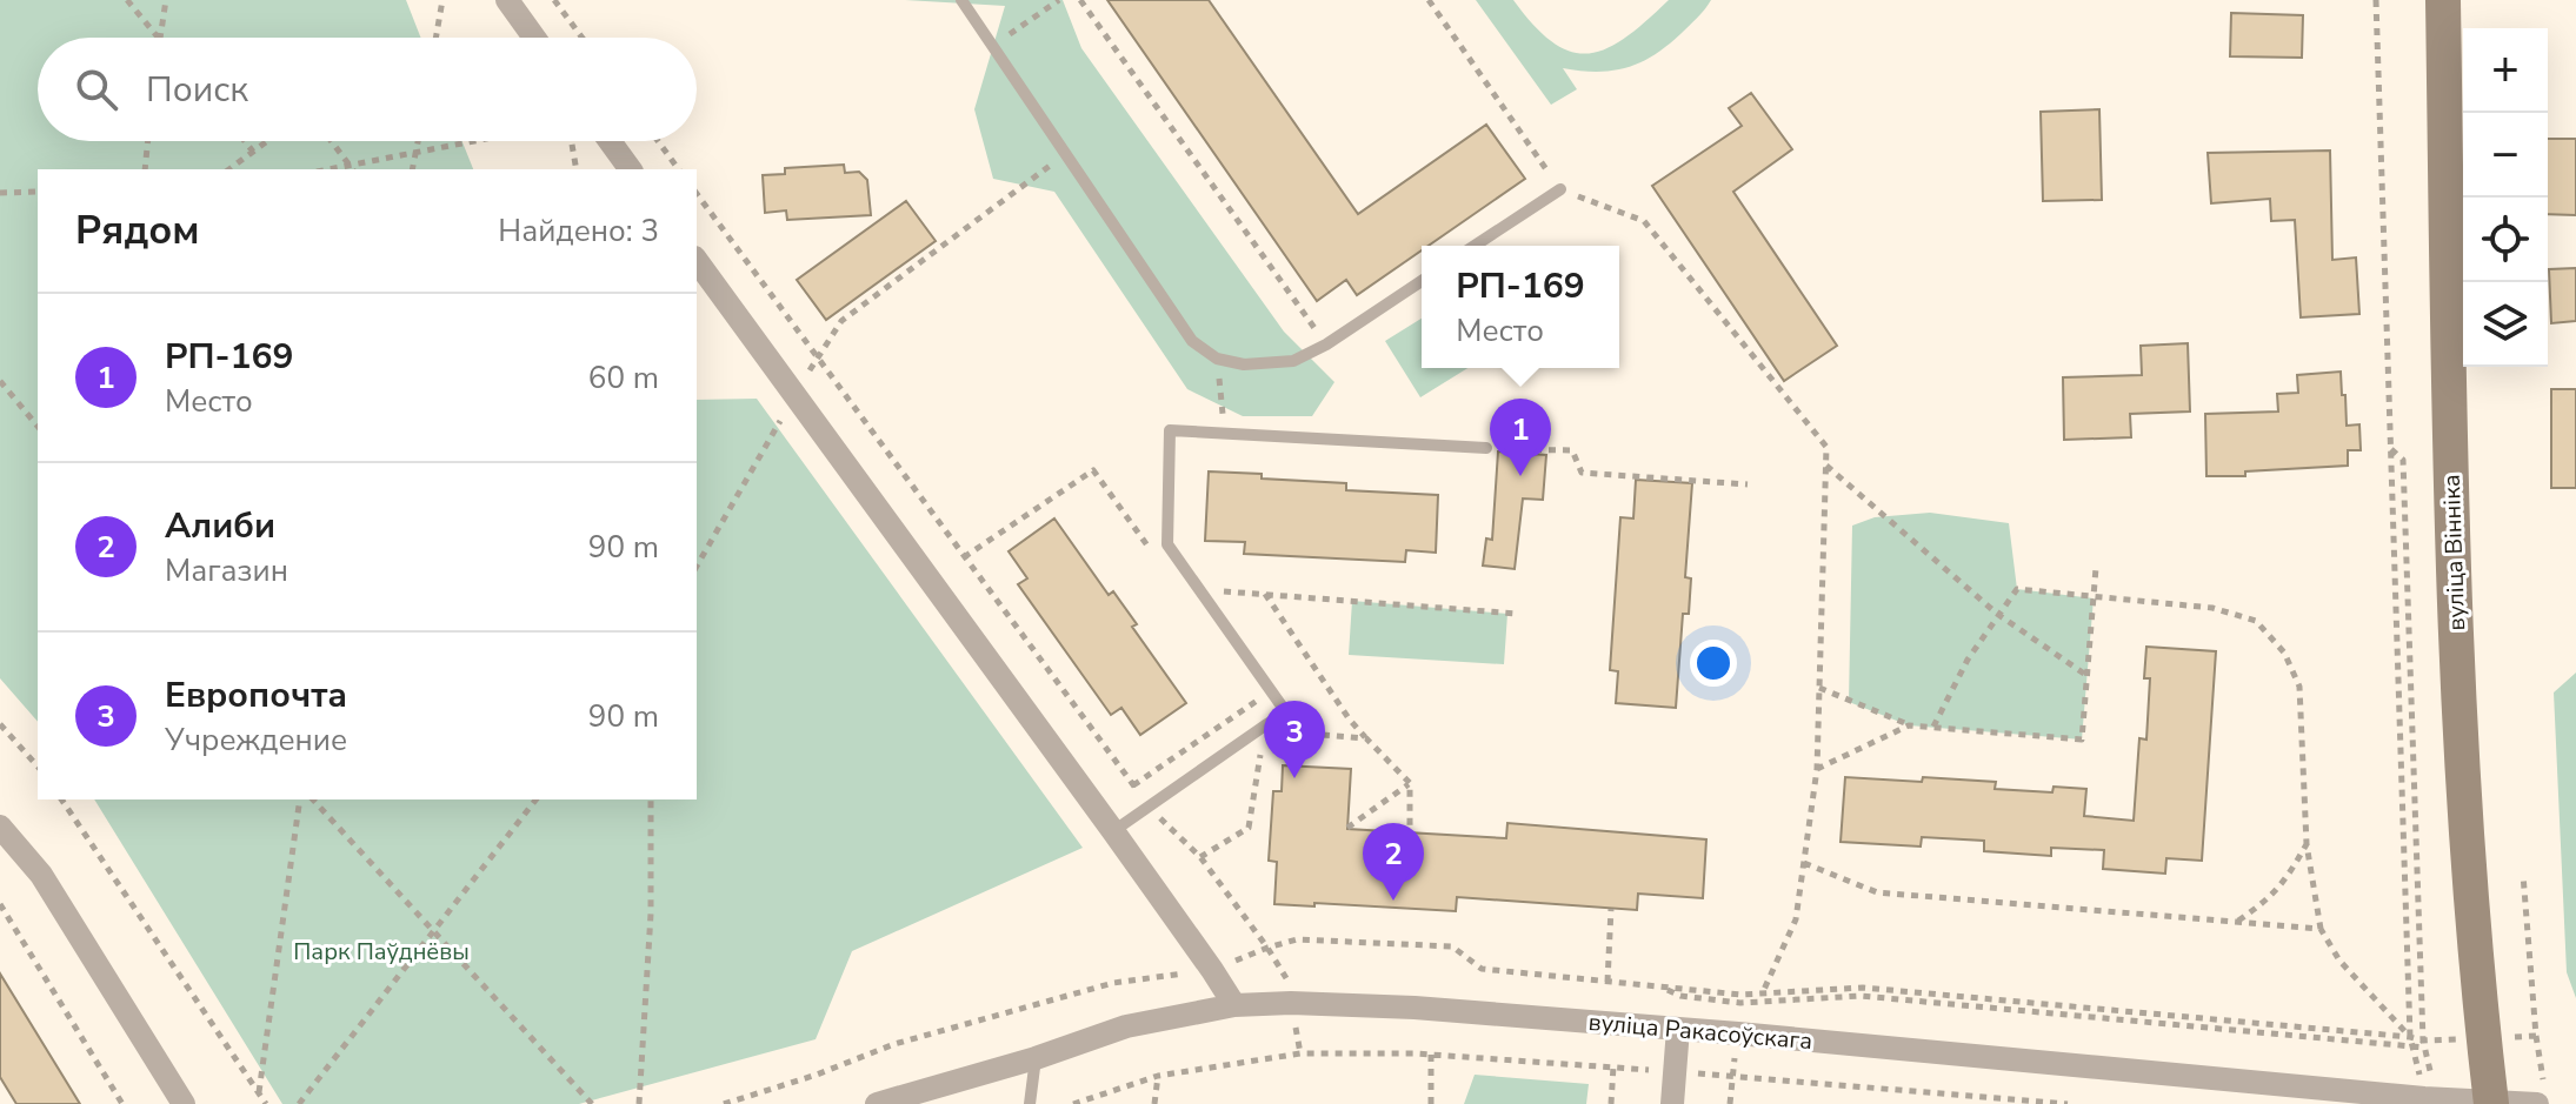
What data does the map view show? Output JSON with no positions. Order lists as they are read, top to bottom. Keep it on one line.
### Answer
{"streets":{"street":["вуліца Вінніка","вуліца Ракасоўскага"]},"crossings":[["вуліца Вінніка","вуліца Ракасоўскага"]],"parks":["Парк Паўднёвы"],"page":{"map_buttons":["+","−"],"search":"Поиск","heading":["Рядом","Найдено: 3"],"popup":["РП-169","Место"],"list":[{"mark":"1","name":"РП-169","note":"Место","value":"60 m"},{"mark":"2","name":"Алиби","note":"Магазин","value":"90 m"},{"mark":"3","name":"Европочта","note":"Учреждение","value":"90 m"}],"pins":["1","3","2"]}}
